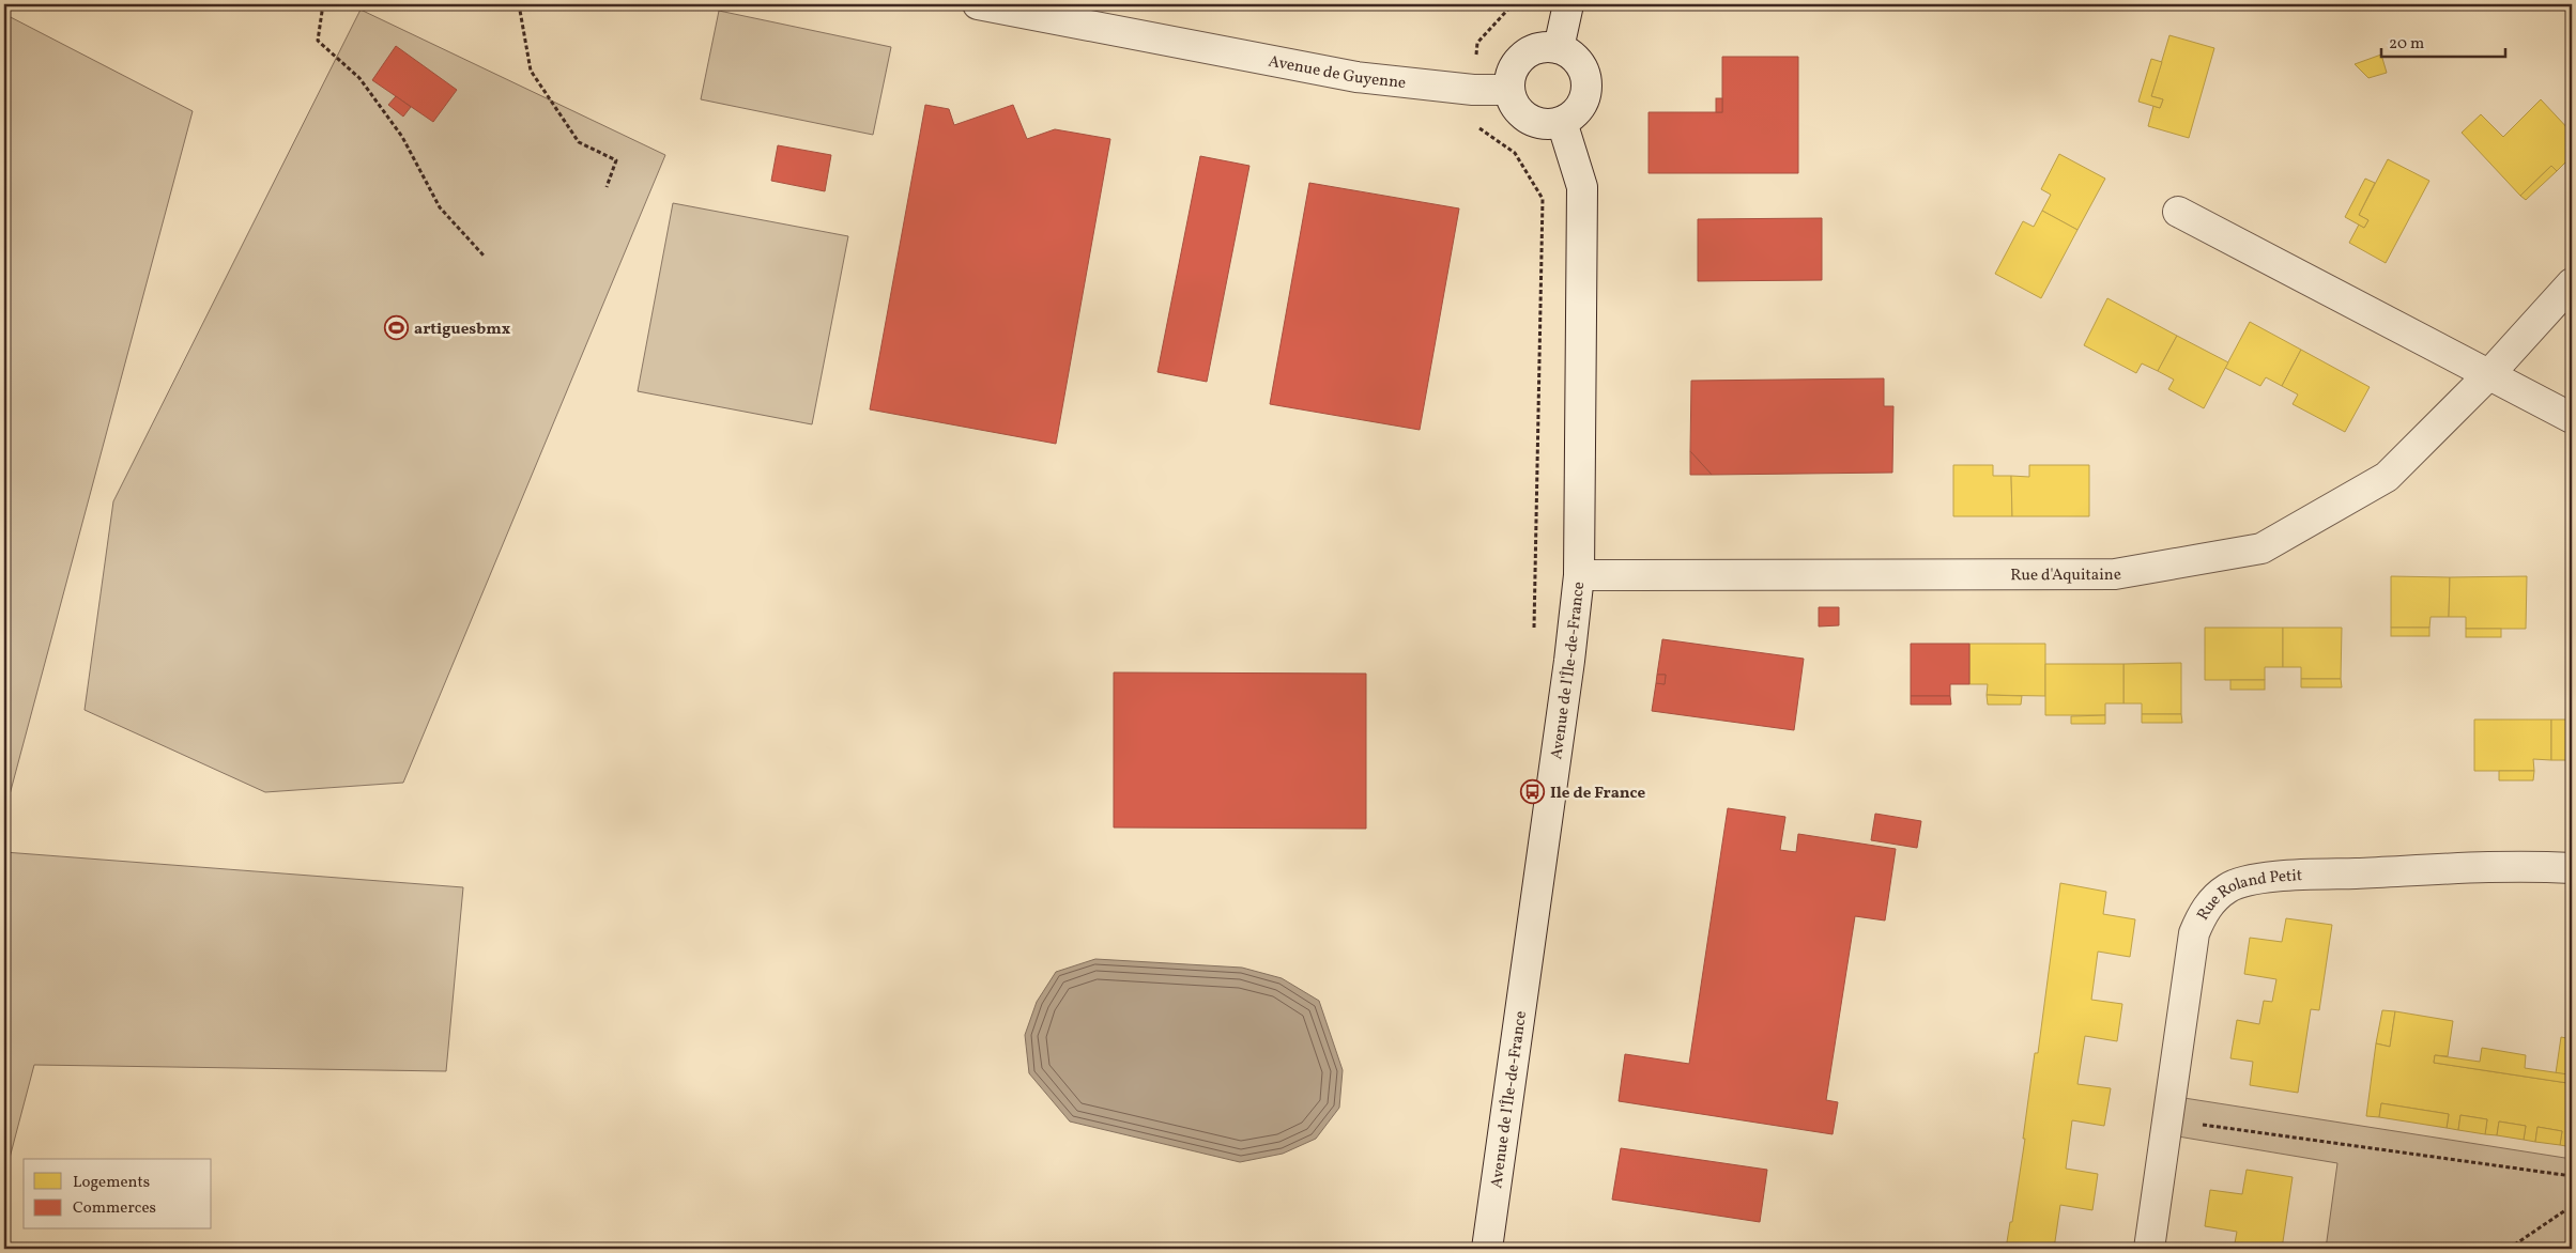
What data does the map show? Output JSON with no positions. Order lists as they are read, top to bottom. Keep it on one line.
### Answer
{"streets":{"street":["Avenue de Guyenne","Rue d'Aquitaine","Avenue de l'Île-de-France","Rue Roland Petit"]},"crossings":[["Avenue de Guyenne","Avenue de l'Île-de-France"],["Rue d'Aquitaine","Avenue de l'Île-de-France"]],"places":{"sports":["artiguesbmx"],"bus stop":["Ile de France"]},"legend":["Logements","Commerces"],"scale_bar":"20 m"}
